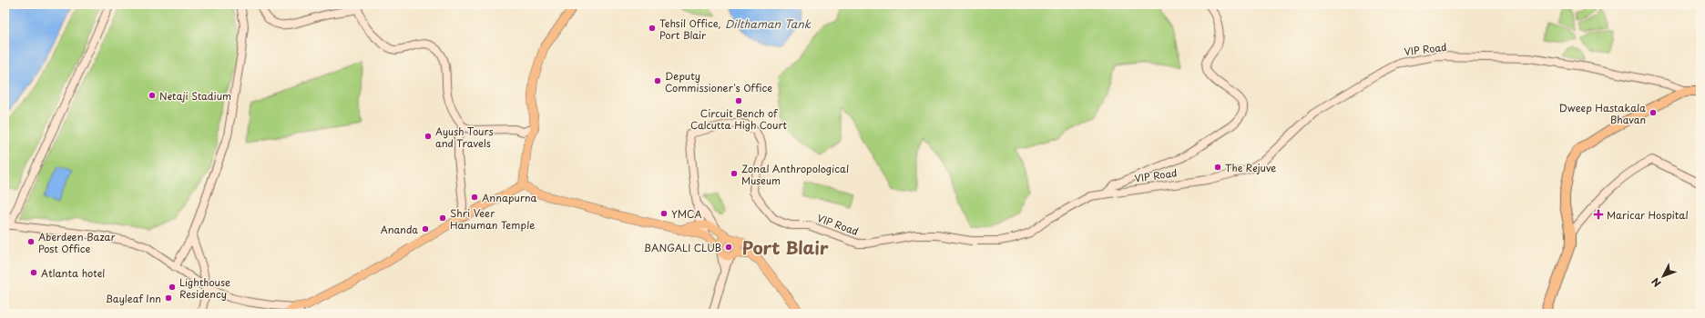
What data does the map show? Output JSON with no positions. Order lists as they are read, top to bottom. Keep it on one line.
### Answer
{"streets":{"highway":["VIP Road"]},"districts":["Port Blair"],"water":["Dilthaman Tank"],"places":{"other":["Tehsil Office, Port Blair","Deputy Commissioner's Office","Netaji Stadium","Circuit Bench of Calcutta High Court","Dweep Hastakala Bhavan","Ayush Tours and Travels","The Rejuve","Zonal Anthropological Museum","Annapurna","YMCA","Shri Veer Hanuman Temple","Ananda","Aberdeen Bazar Post Office","BANGALI CLUB","Atlanta hotel","Lighthouse Residency","Bayleaf Inn"],"health":["Maricar Hospital"]},"north":"bottom left"}
